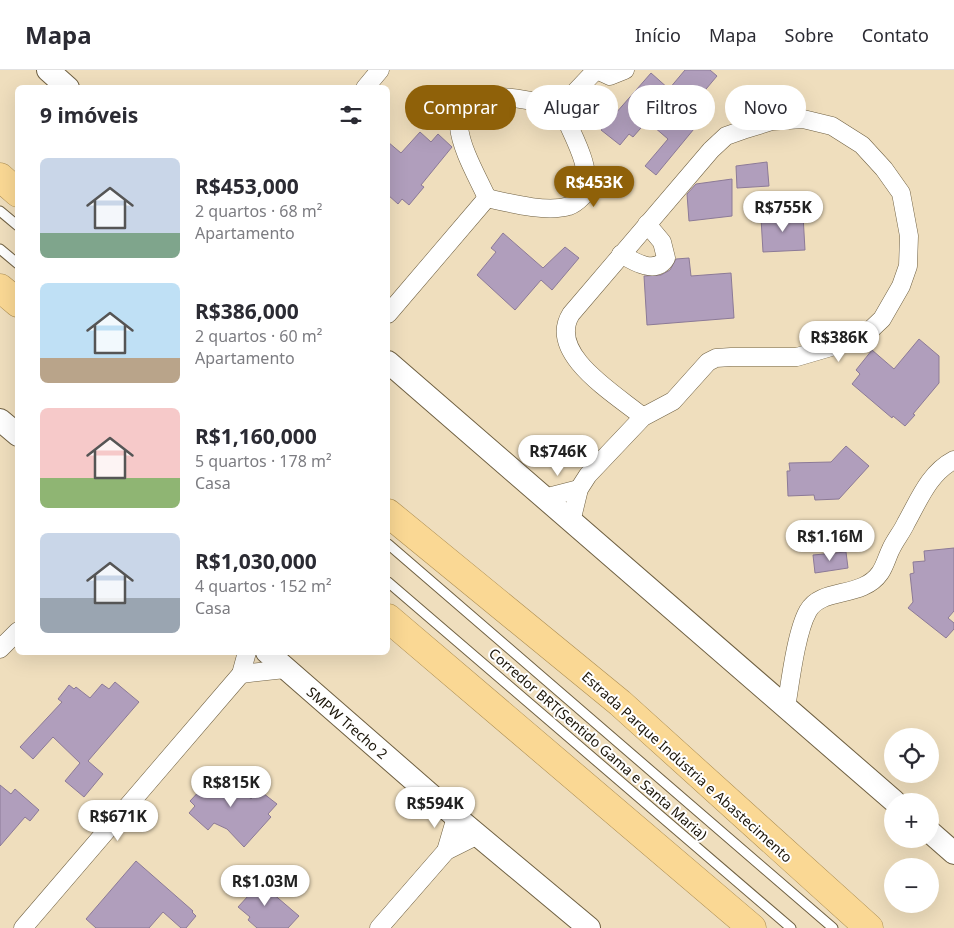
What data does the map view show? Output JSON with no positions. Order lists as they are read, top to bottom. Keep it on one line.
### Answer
{"streets":{"highway":["Estrada Parque Indústria e Abastecimento"],"street":["SMPW Trecho 2"],"lane":["Corredor BRT(Sentido Gama e Santa Maria)"]},"page":{"header":"Mapa","nav":["Início","Mapa","Sobre","Contato"],"chip":["Comprar","Alugar","Filtros","Novo"],"heading":"9 imóveis","list":[{"name":"R$453,000","note":"2 quartos · 68 m² · Apartamento"},{"name":"R$386,000","note":"2 quartos · 60 m² · Apartamento"},{"name":"R$1,160,000","note":"5 quartos · 178 m² · Casa"},{"name":"R$1,030,000","note":"4 quartos · 152 m² · Casa"}],"price":["R$453K","R$755K","R$386K","R$746K","R$1.16M","R$815K","R$594K","R$671K","R$1.03M"],"map_buttons":["+","−"]}}
